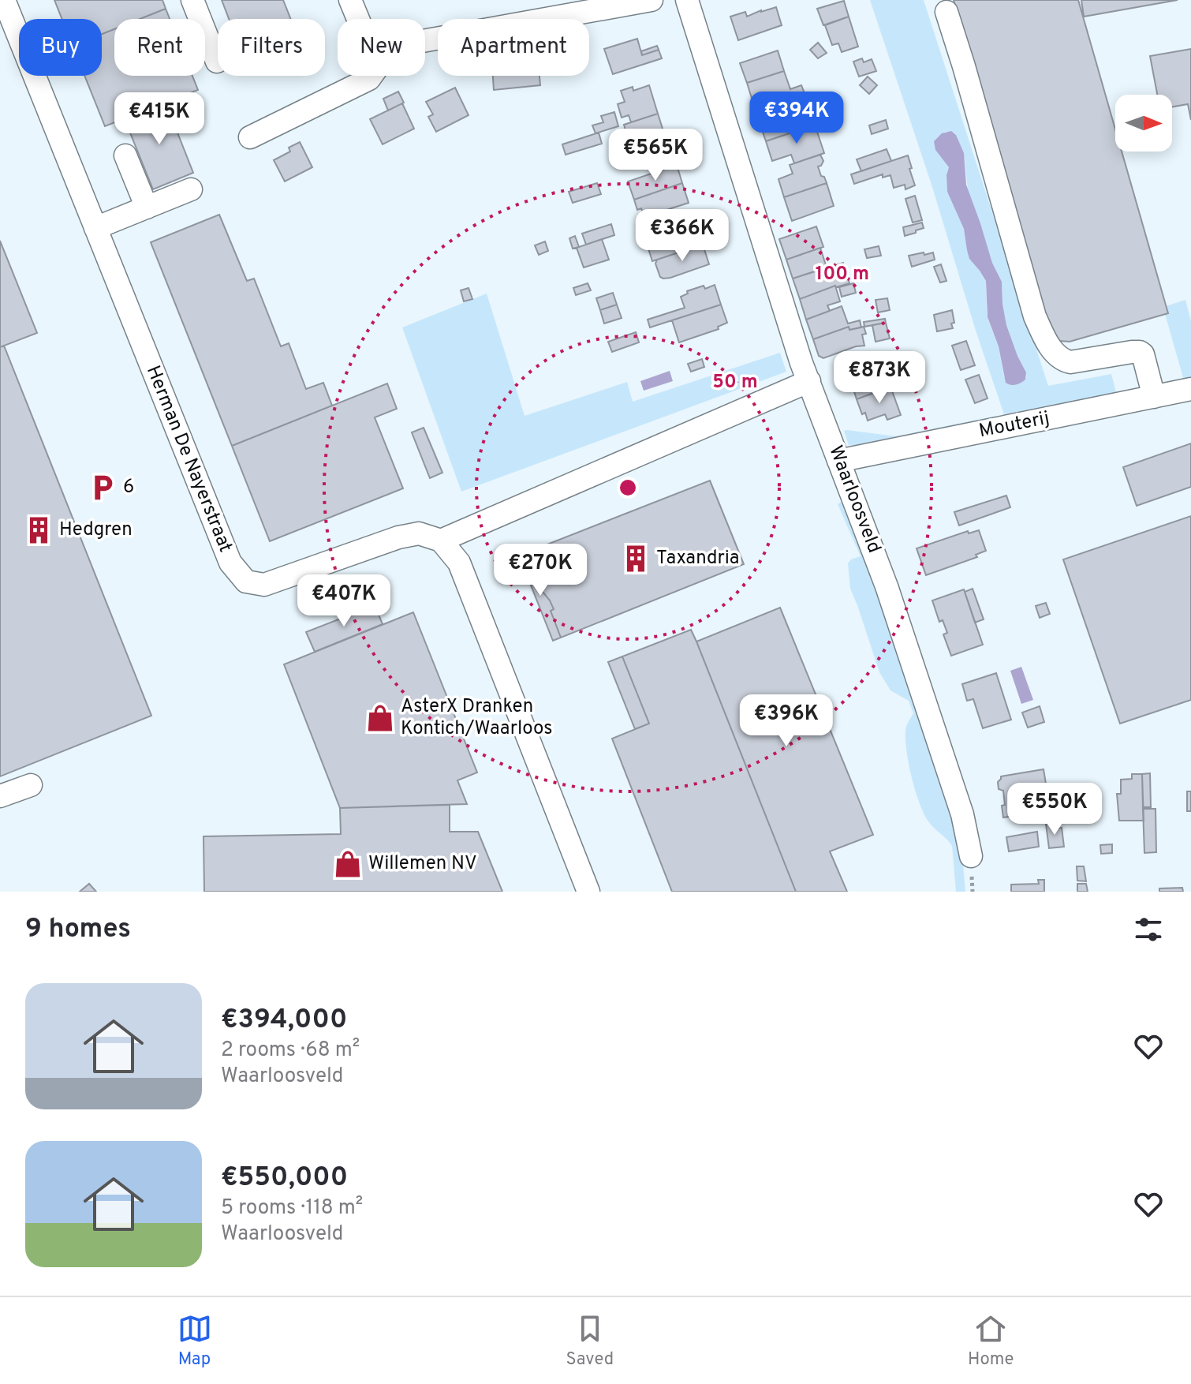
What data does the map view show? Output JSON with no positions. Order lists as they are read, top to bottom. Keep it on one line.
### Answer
{"streets":{"street":["Mouterij","Herman De Nayerstraat","Waarloosveld"]},"crossings":[["Mouterij","Waarloosveld"]],"places":{"parking":["6"],"building":["Hedgren","Taxandria"],"shop":["AsterX Dranken Kontich/Waarloos","Willemen NV"]},"north":"right","page":{"chip":["Buy","Rent","Filters","New","Apartment"],"price":["€394K","€415K","€565K","€366K","€873K","€270K","€407K","€396K","€550K"],"heading":"9 homes","list":[{"name":"€394,000","note":"2 rooms · 68 m² · Waarloosveld"},{"name":"€550,000","note":"5 rooms · 118 m² · Waarloosveld"}],"tabs":["Map","Saved","Home"]},"rings":["100 m","50 m"]}
